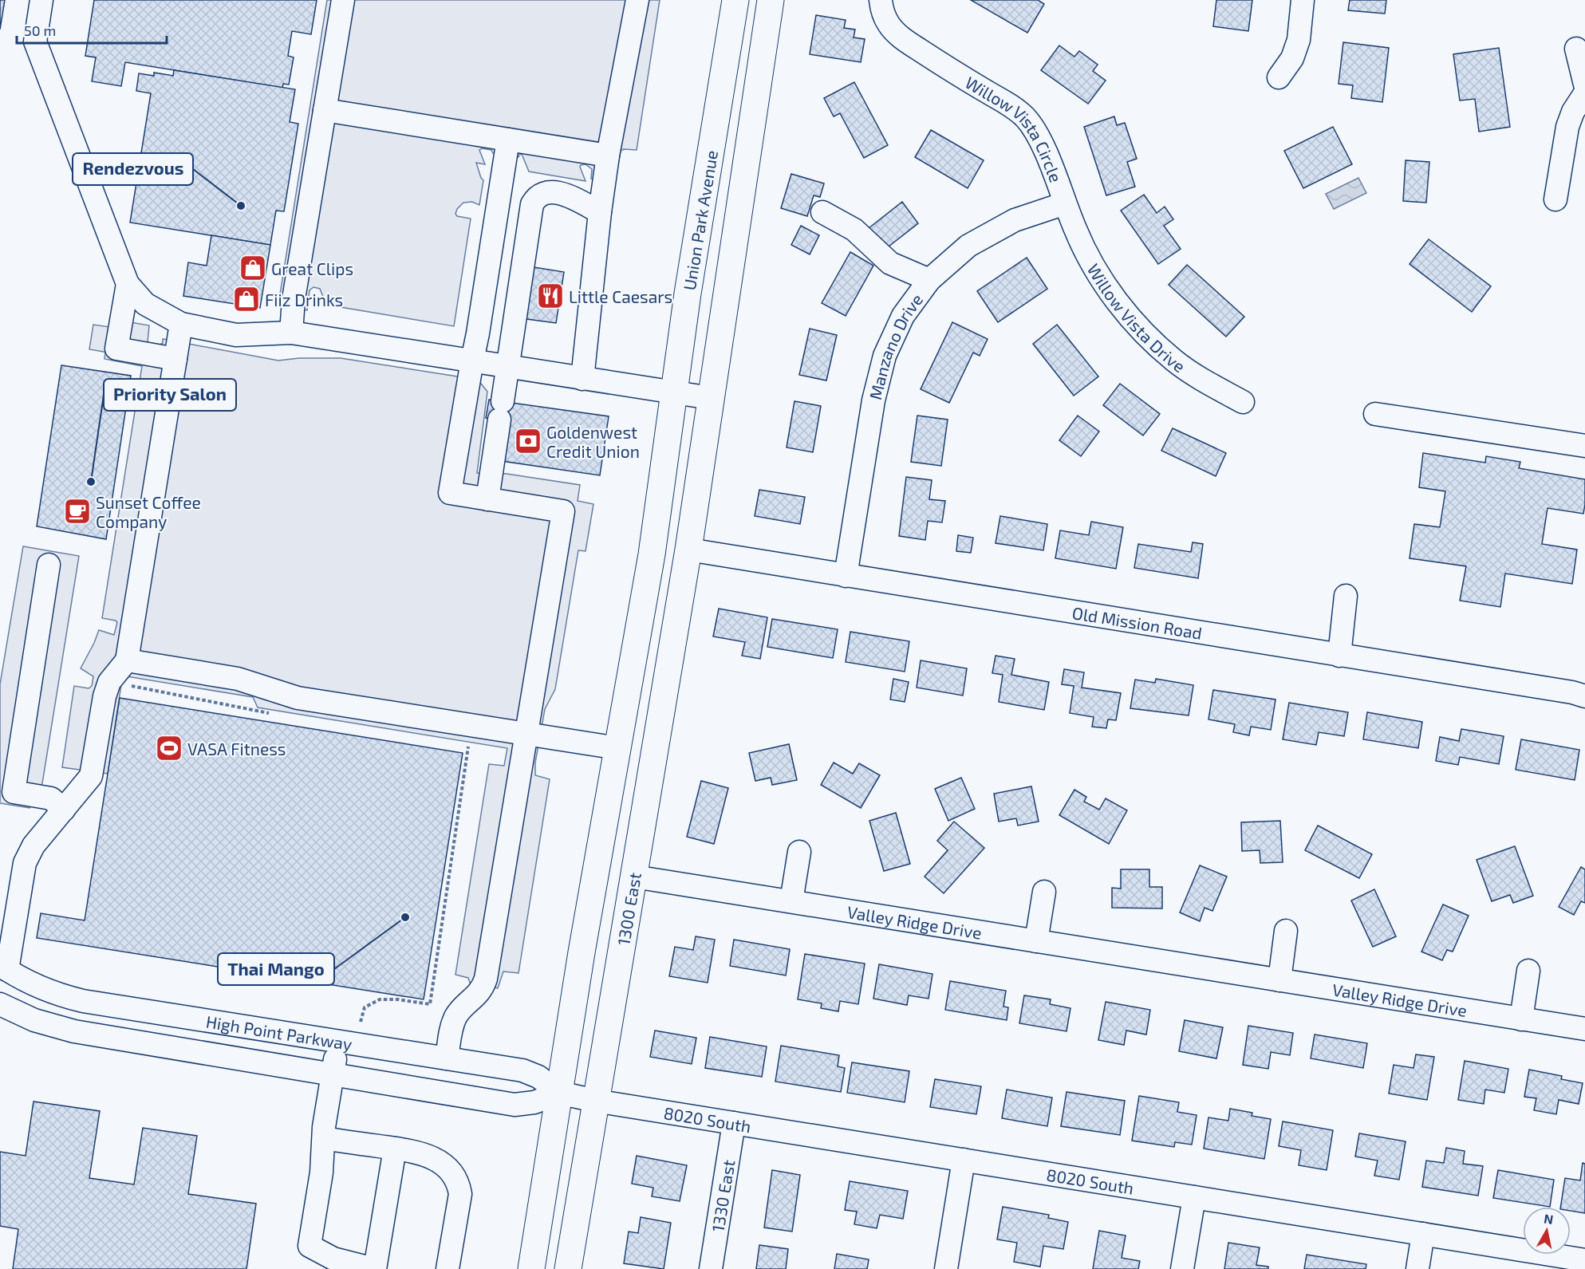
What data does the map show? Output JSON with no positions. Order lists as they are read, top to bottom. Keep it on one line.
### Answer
{"streets":{"main road":["Union Park Avenue","1300 East"],"street":["Willow Vista Circle","Willow Vista Drive","Manzano Drive","Old Mission Road","Valley Ridge Drive","High Point Parkway","8020 South","1330 East"]},"crossings":[["Willow Vista Circle","Willow Vista Drive"],["Willow Vista Circle","Manzano Drive"],["Willow Vista Drive","Manzano Drive"],["Manzano Drive","Old Mission Road"],["Old Mission Road","1300 East"],["1300 East","Valley Ridge Drive"],["1300 East","High Point Parkway"],["1300 East","8020 South"],["High Point Parkway","8020 South"],["8020 South","1330 East"]],"places":{"other":["Rendezvous","Priority Salon","Thai Mango"],"shop":["Great Clips","Fiiz Drinks"],"restaurant":["Little Caesars"],"bank":["Goldenwest Credit Union"],"cafe":["Sunset Coffee Company"],"sports":["VASA Fitness"]},"scale_bar":"50 m","north":"top"}
